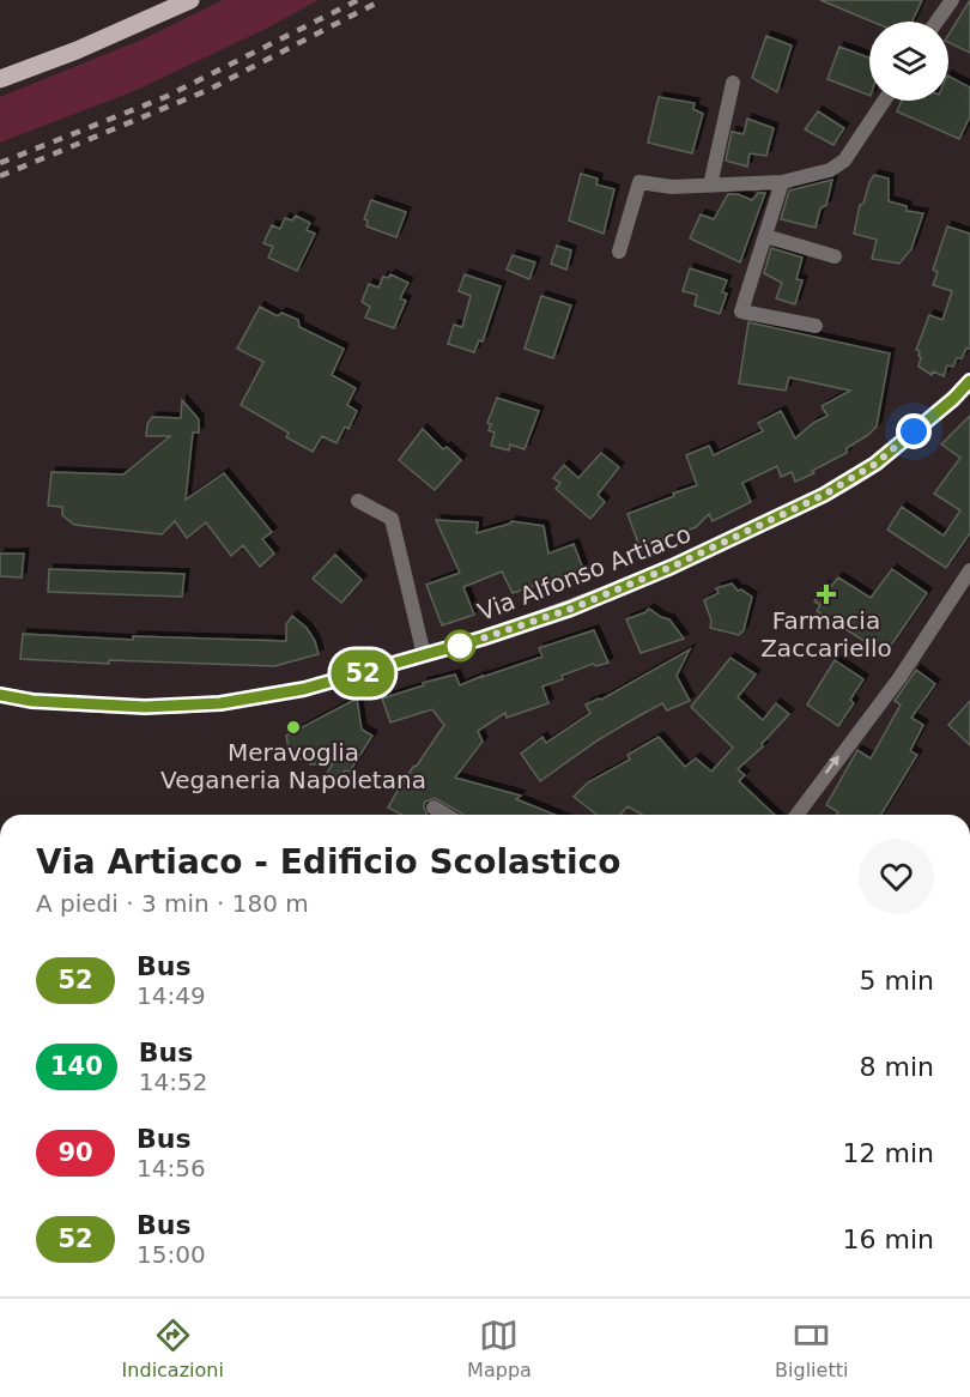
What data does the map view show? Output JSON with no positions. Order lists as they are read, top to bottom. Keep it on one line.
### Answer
{"streets":{"main road":["Via Alfonso Artiaco"]},"places":{"health":["Farmacia Zaccariello"],"other":["Meravoglia Veganeria Napoletana"]},"lines":["bus line 52"],"page":{"on_map":"52","heading":["Via Artiaco - Edificio Scolastico","A piedi · 3 min · 180 m"],"list":[{"mark":"52","name":"Bus","note":"14:49","value":"5 min"},{"mark":"140","name":"Bus","note":"14:52","value":"8 min"},{"mark":"90","name":"Bus","note":"14:56","value":"12 min"},{"mark":"52","name":"Bus","note":"15:00","value":"16 min"}],"tabs":["Indicazioni","Mappa","Biglietti"]}}
